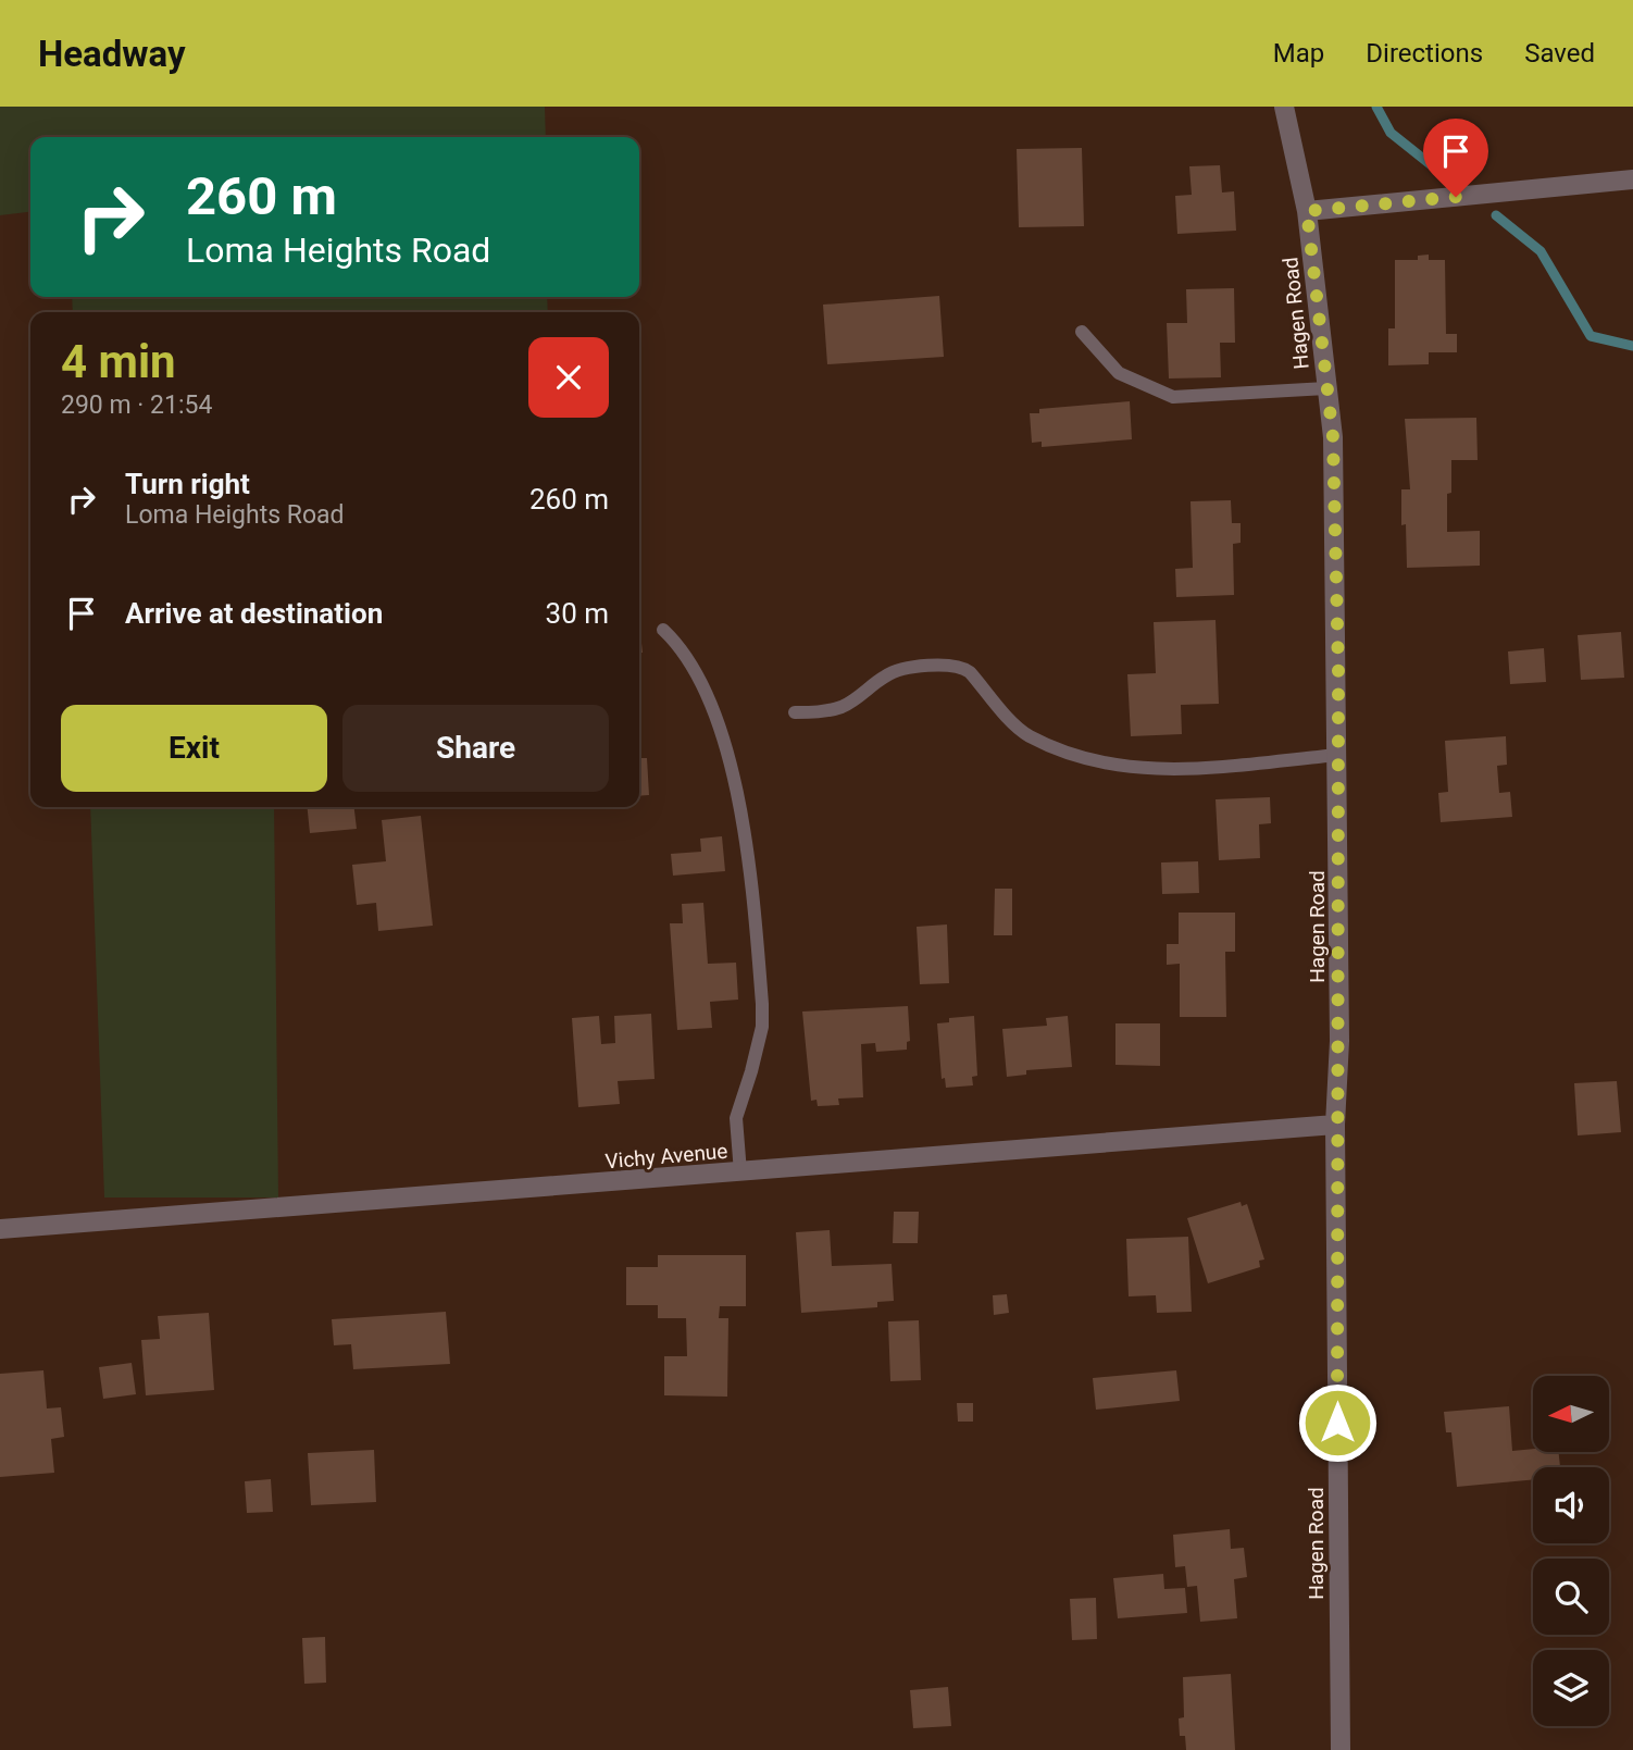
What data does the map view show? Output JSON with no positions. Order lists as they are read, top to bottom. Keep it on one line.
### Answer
{"streets":{"street":["Hagen Road","Vichy Avenue"]},"crossings":[["Hagen Road","Vichy Avenue"]],"north":"left","page":{"header":"Headway","nav":["Map","Directions","Saved"],"turn":["260 m","Loma Heights Road"],"heading":["4 min","290 m · 21:54"],"list":[{"name":"Turn right","note":"Loma Heights Road","value":"260 m"},{"name":"Arrive at destination","value":"30 m"}],"buttons":["Exit","Share"]}}
